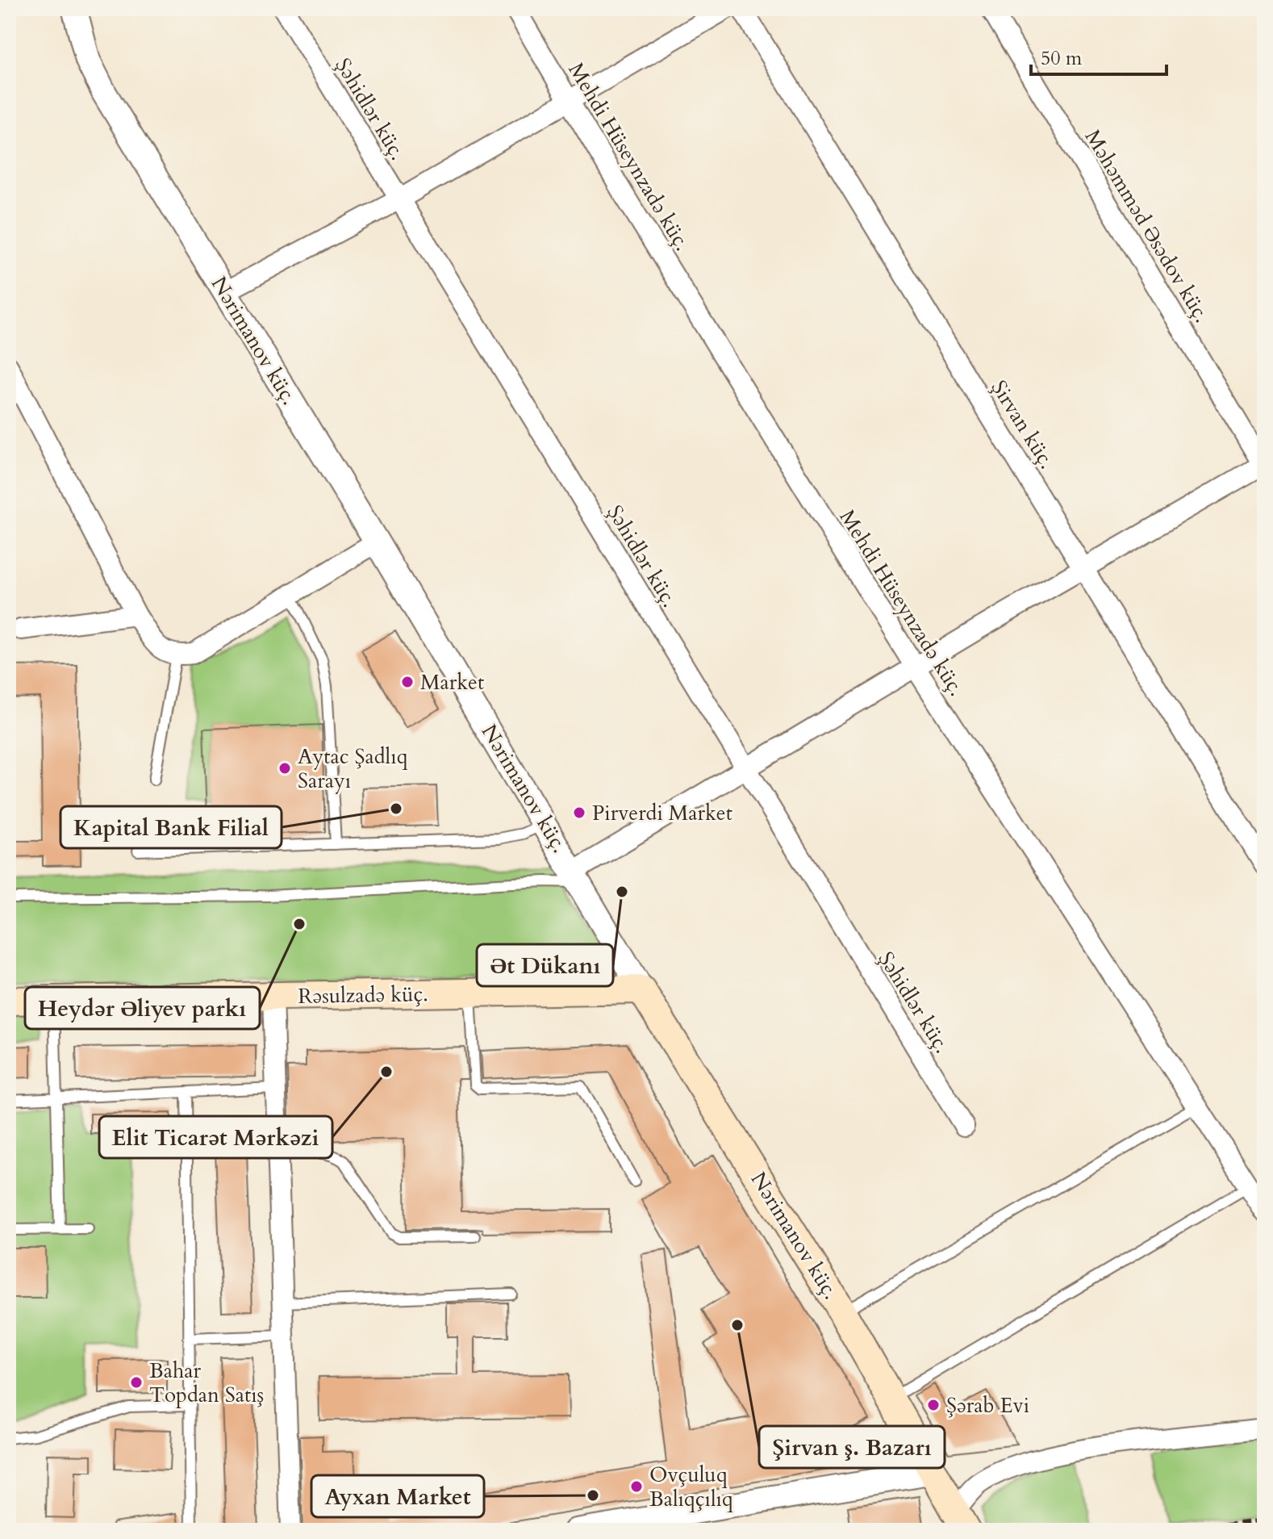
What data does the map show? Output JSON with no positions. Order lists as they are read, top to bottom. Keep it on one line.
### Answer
{"streets":{"main road":["Nərimanov küç.","Rəsulzadə küç."],"street":["Şəhidlər küç.","Mehdi Hüseynzadə küç.","Məhəmməd Əsədov küç.","Şirvan küç."]},"crossings":[["Nərimanov küç.","Rəsulzadə küç."]],"places":["Market","Aytac Şadlıq Sarayı","Kapital Bank Filial","Pirverdi Market","Ət Dükanı","Heydər Əliyev parkı","Elit Ticarət Mərkəzi","Şirvan ş. Bazarı","Bahar Topdan Satış","Şərab Evi","Ovçuluq Balıqçılıq","Ayxan Market"],"scale_bar":"50 m"}
